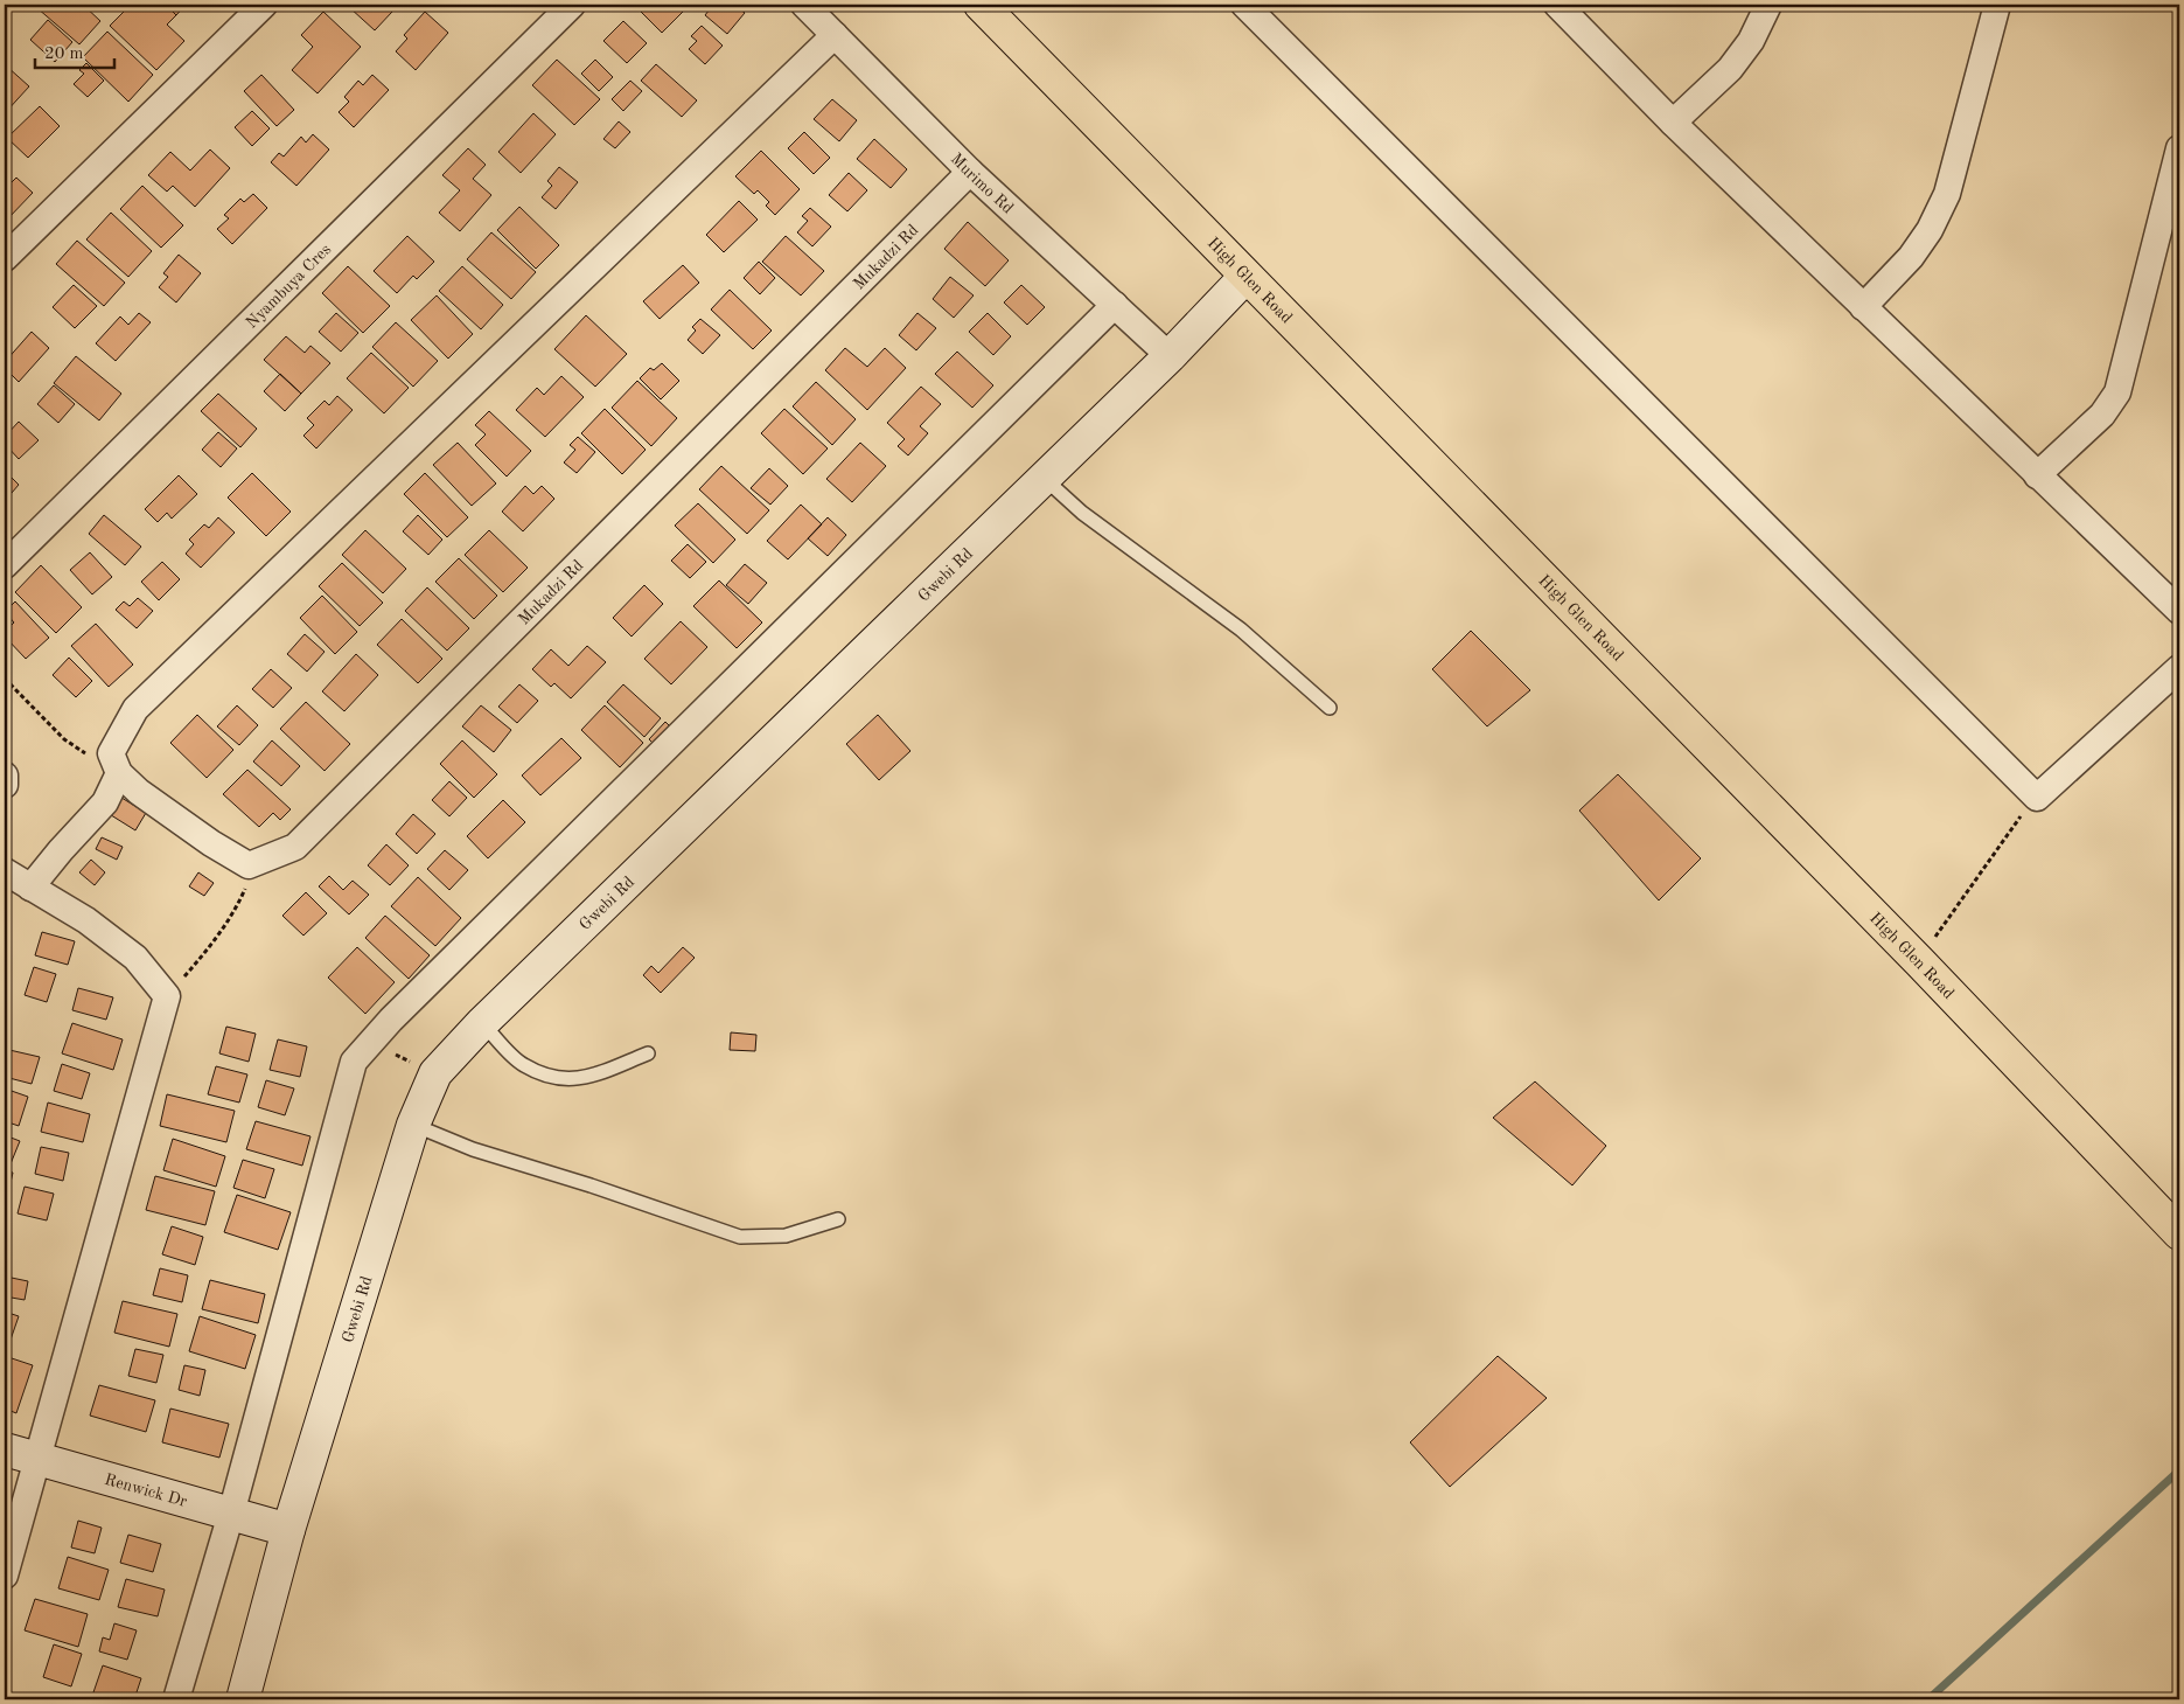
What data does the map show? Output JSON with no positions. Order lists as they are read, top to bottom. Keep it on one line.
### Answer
{"streets":{"main road":["High Glen Road"],"street":["Murimo Rd","Mukadzi Rd","Nyambuya Cres","Gwebi Rd","Renwick Dr"]},"crossings":[["Murimo Rd","Mukadzi Rd"],["Murimo Rd","Gwebi Rd"],["High Glen Road","Gwebi Rd"],["Gwebi Rd","Renwick Dr"]],"scale_bar":"20 m"}
